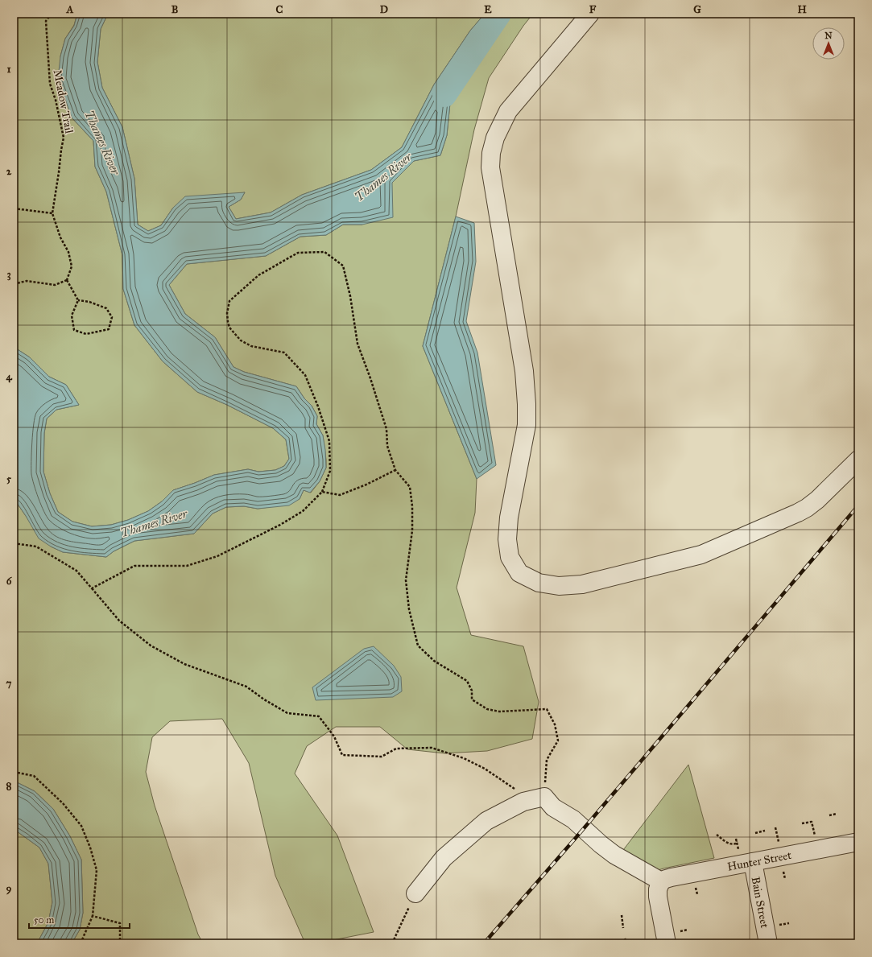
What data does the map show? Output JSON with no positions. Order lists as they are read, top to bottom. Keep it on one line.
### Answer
{"streets":{"street":["Hunter Street","Bain Street"],"path":["Meadow Trail"]},"crossings":[["Hunter Street","Bain Street"]],"water":["Thames River"],"scale_bar":"50 m","north":"top","grid":{"columns":["A","B","C","D","E","F","G","H"],"rows":["1","2","3","4","5","6","7","8","9"]}}
